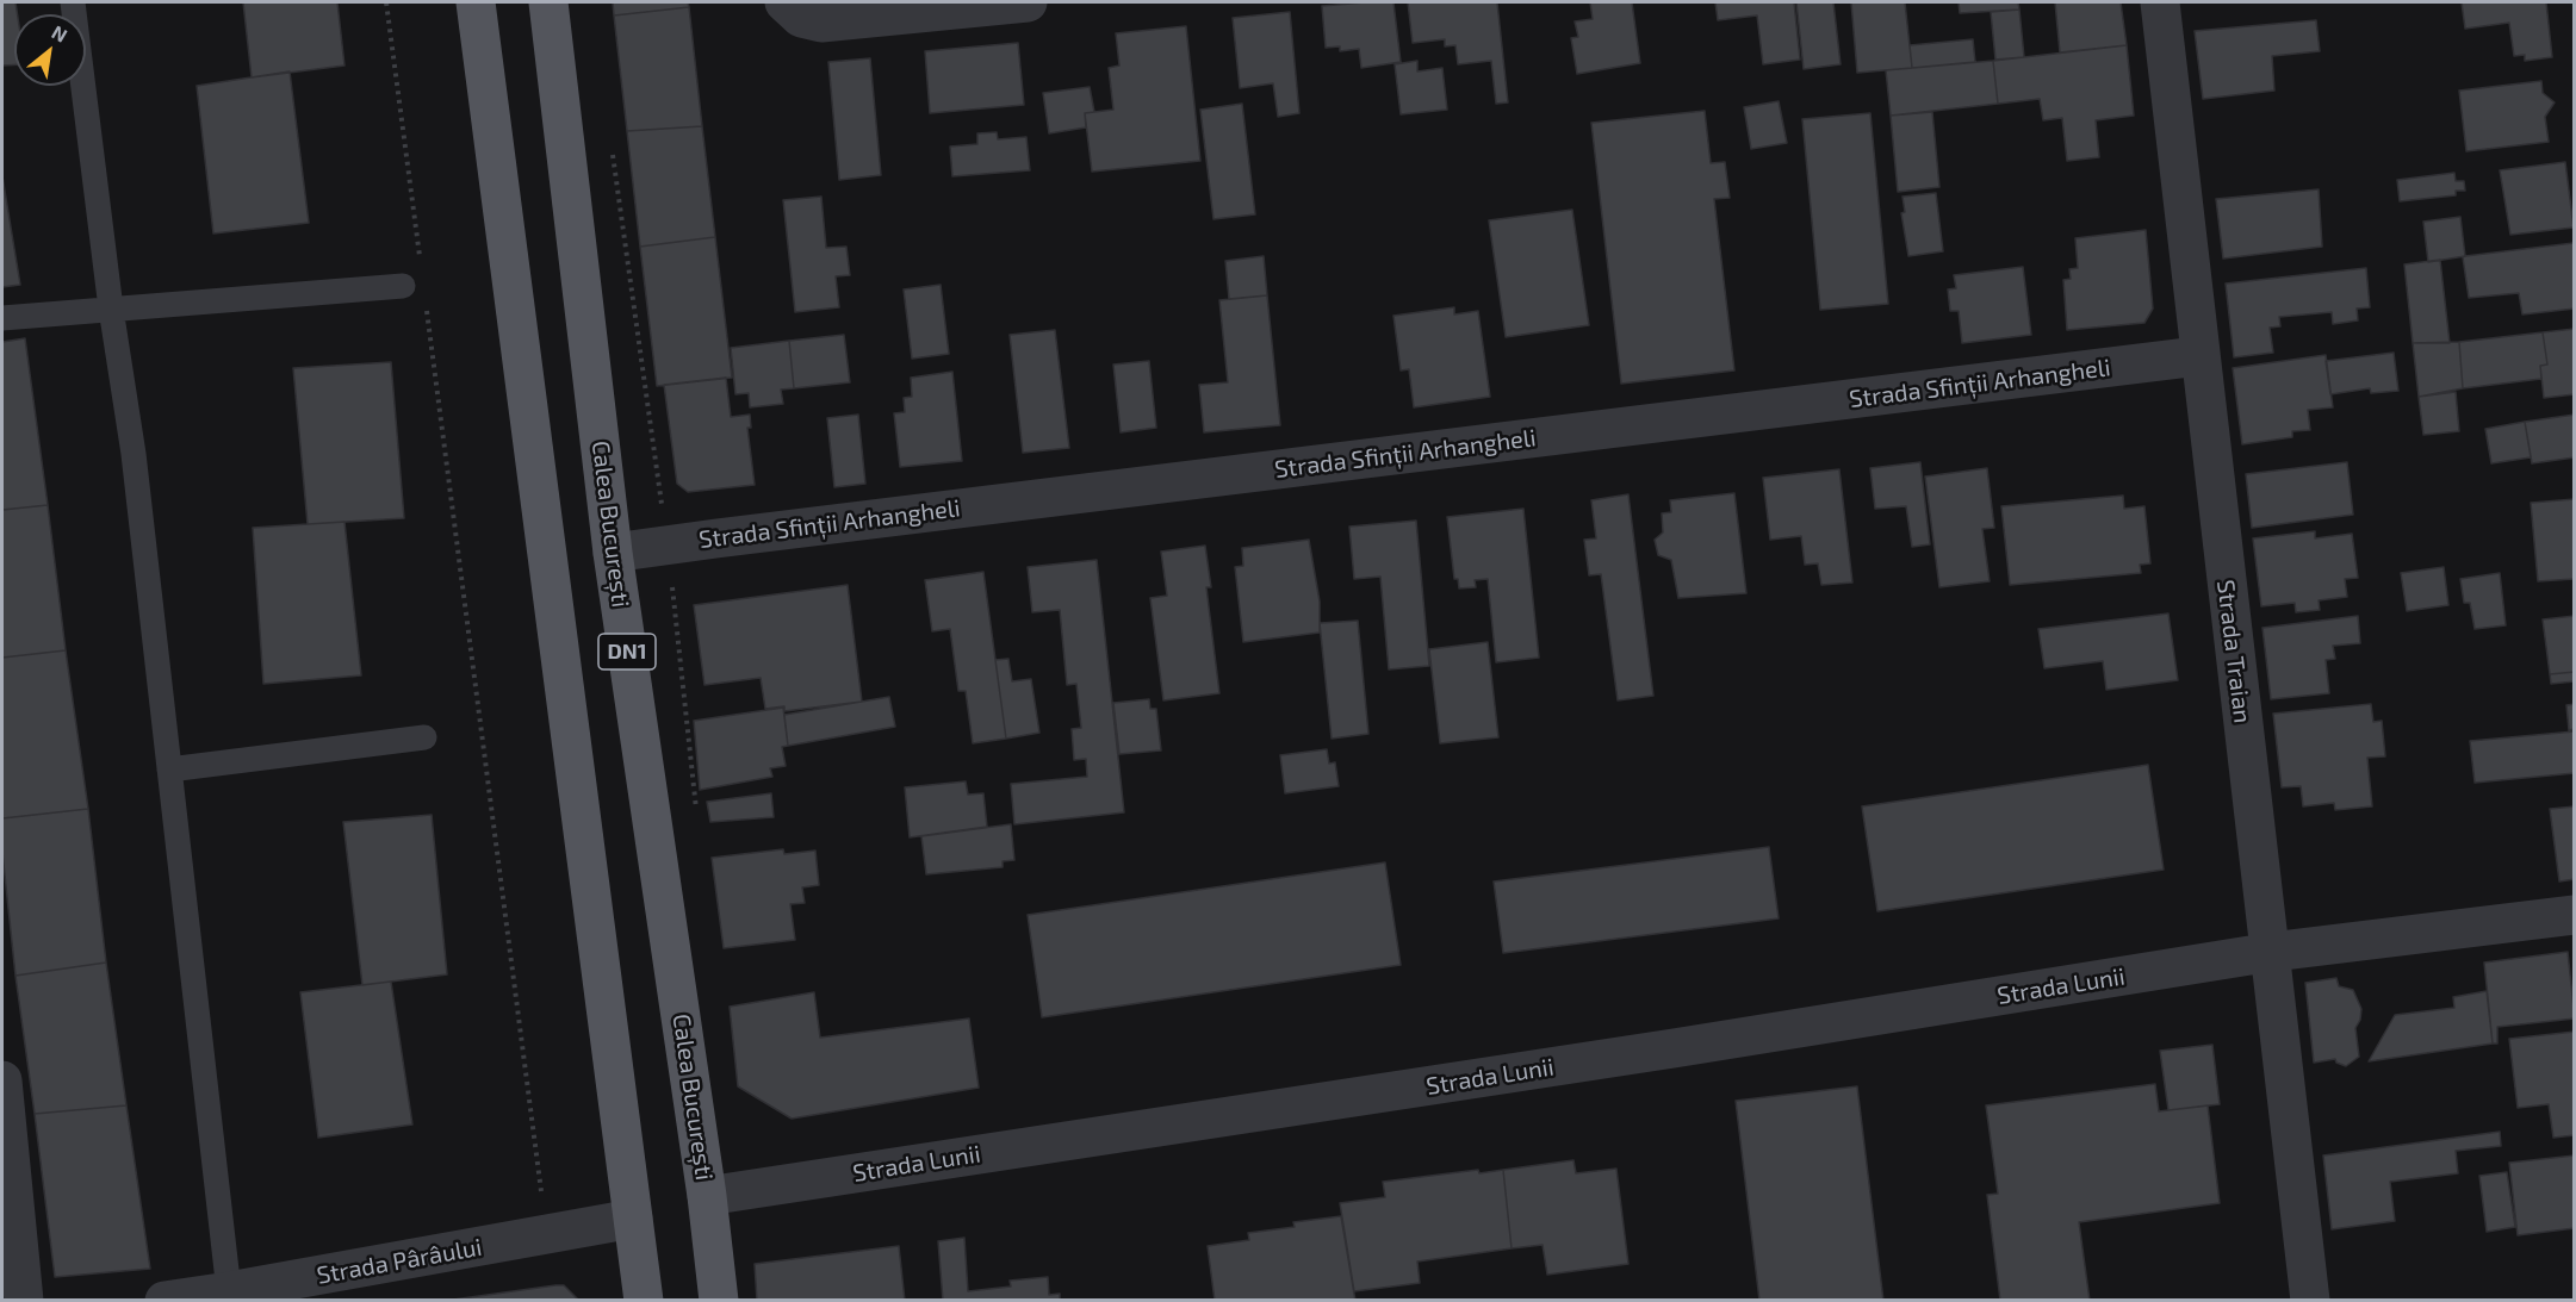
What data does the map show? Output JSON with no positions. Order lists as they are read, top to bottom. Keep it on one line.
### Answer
{"streets":{"main road":["Calea București","DN1"],"street":["Strada Sfinții Arhangheli","Strada Traian","Strada Lunii","Strada Pârâului"]},"crossings":[["Strada Sfinții Arhangheli","Calea București"],["Strada Sfinții Arhangheli","Strada Traian"],["Calea București","Strada Lunii"],["Strada Traian","Strada Lunii"]],"north":"top right"}
